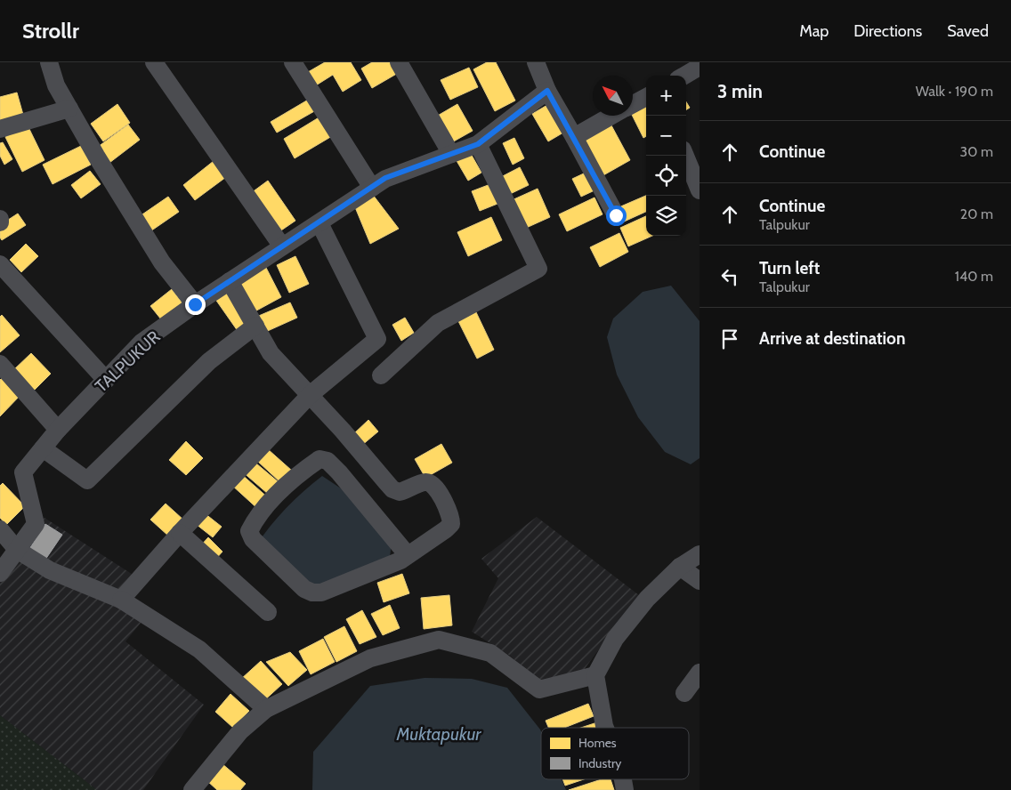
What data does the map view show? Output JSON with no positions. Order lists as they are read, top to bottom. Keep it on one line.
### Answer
{"streets":{"street":["TALPUKUR"]},"water":["Muktapukur"],"legend":["Homes","Industry"],"north":"top left","page":{"header":"Strollr","nav":["Map","Directions","Saved"],"heading":["3 min","Walk · 190 m"],"map_buttons":["+","−"],"list":[["Continue","30 m"],["Continue","Talpukur","20 m"],["Turn left","Talpukur","140 m"],"Arrive at destination"]}}
